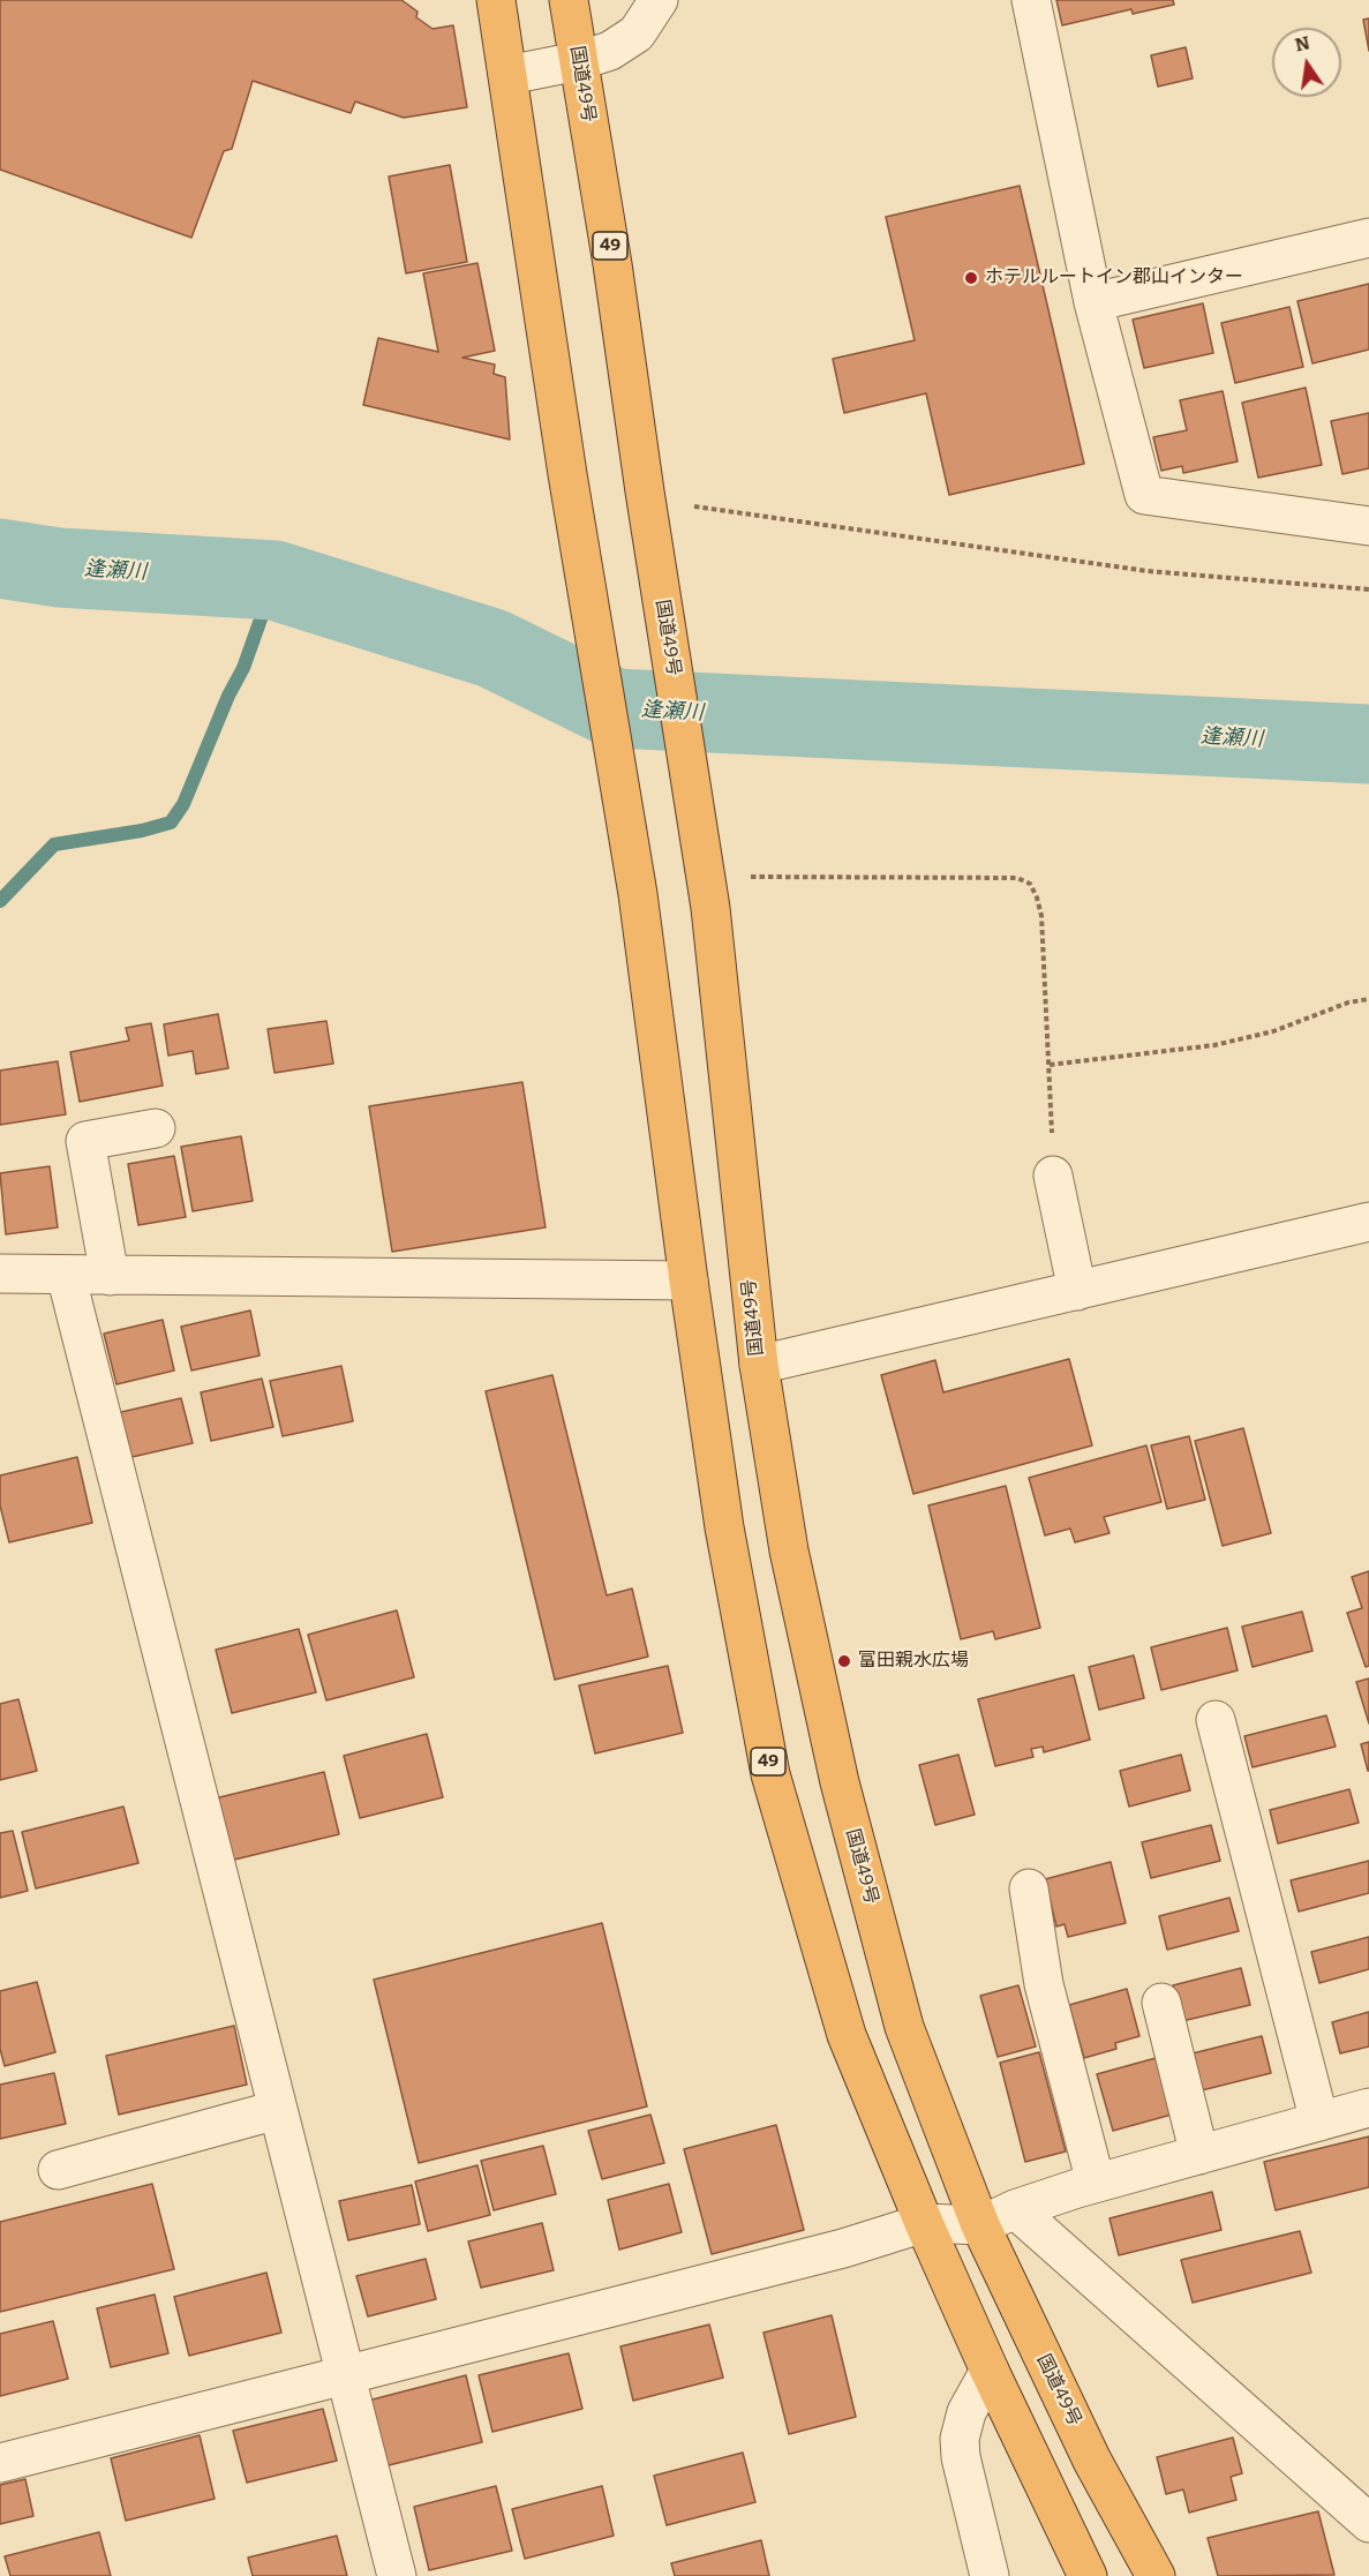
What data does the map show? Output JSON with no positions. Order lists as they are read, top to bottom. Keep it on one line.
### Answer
{"streets":{"highway":["国道49号","49"]},"water":["逢瀬川"],"places":["ホテルルートイン郡山インター","富田親水広場"],"north":"top"}
